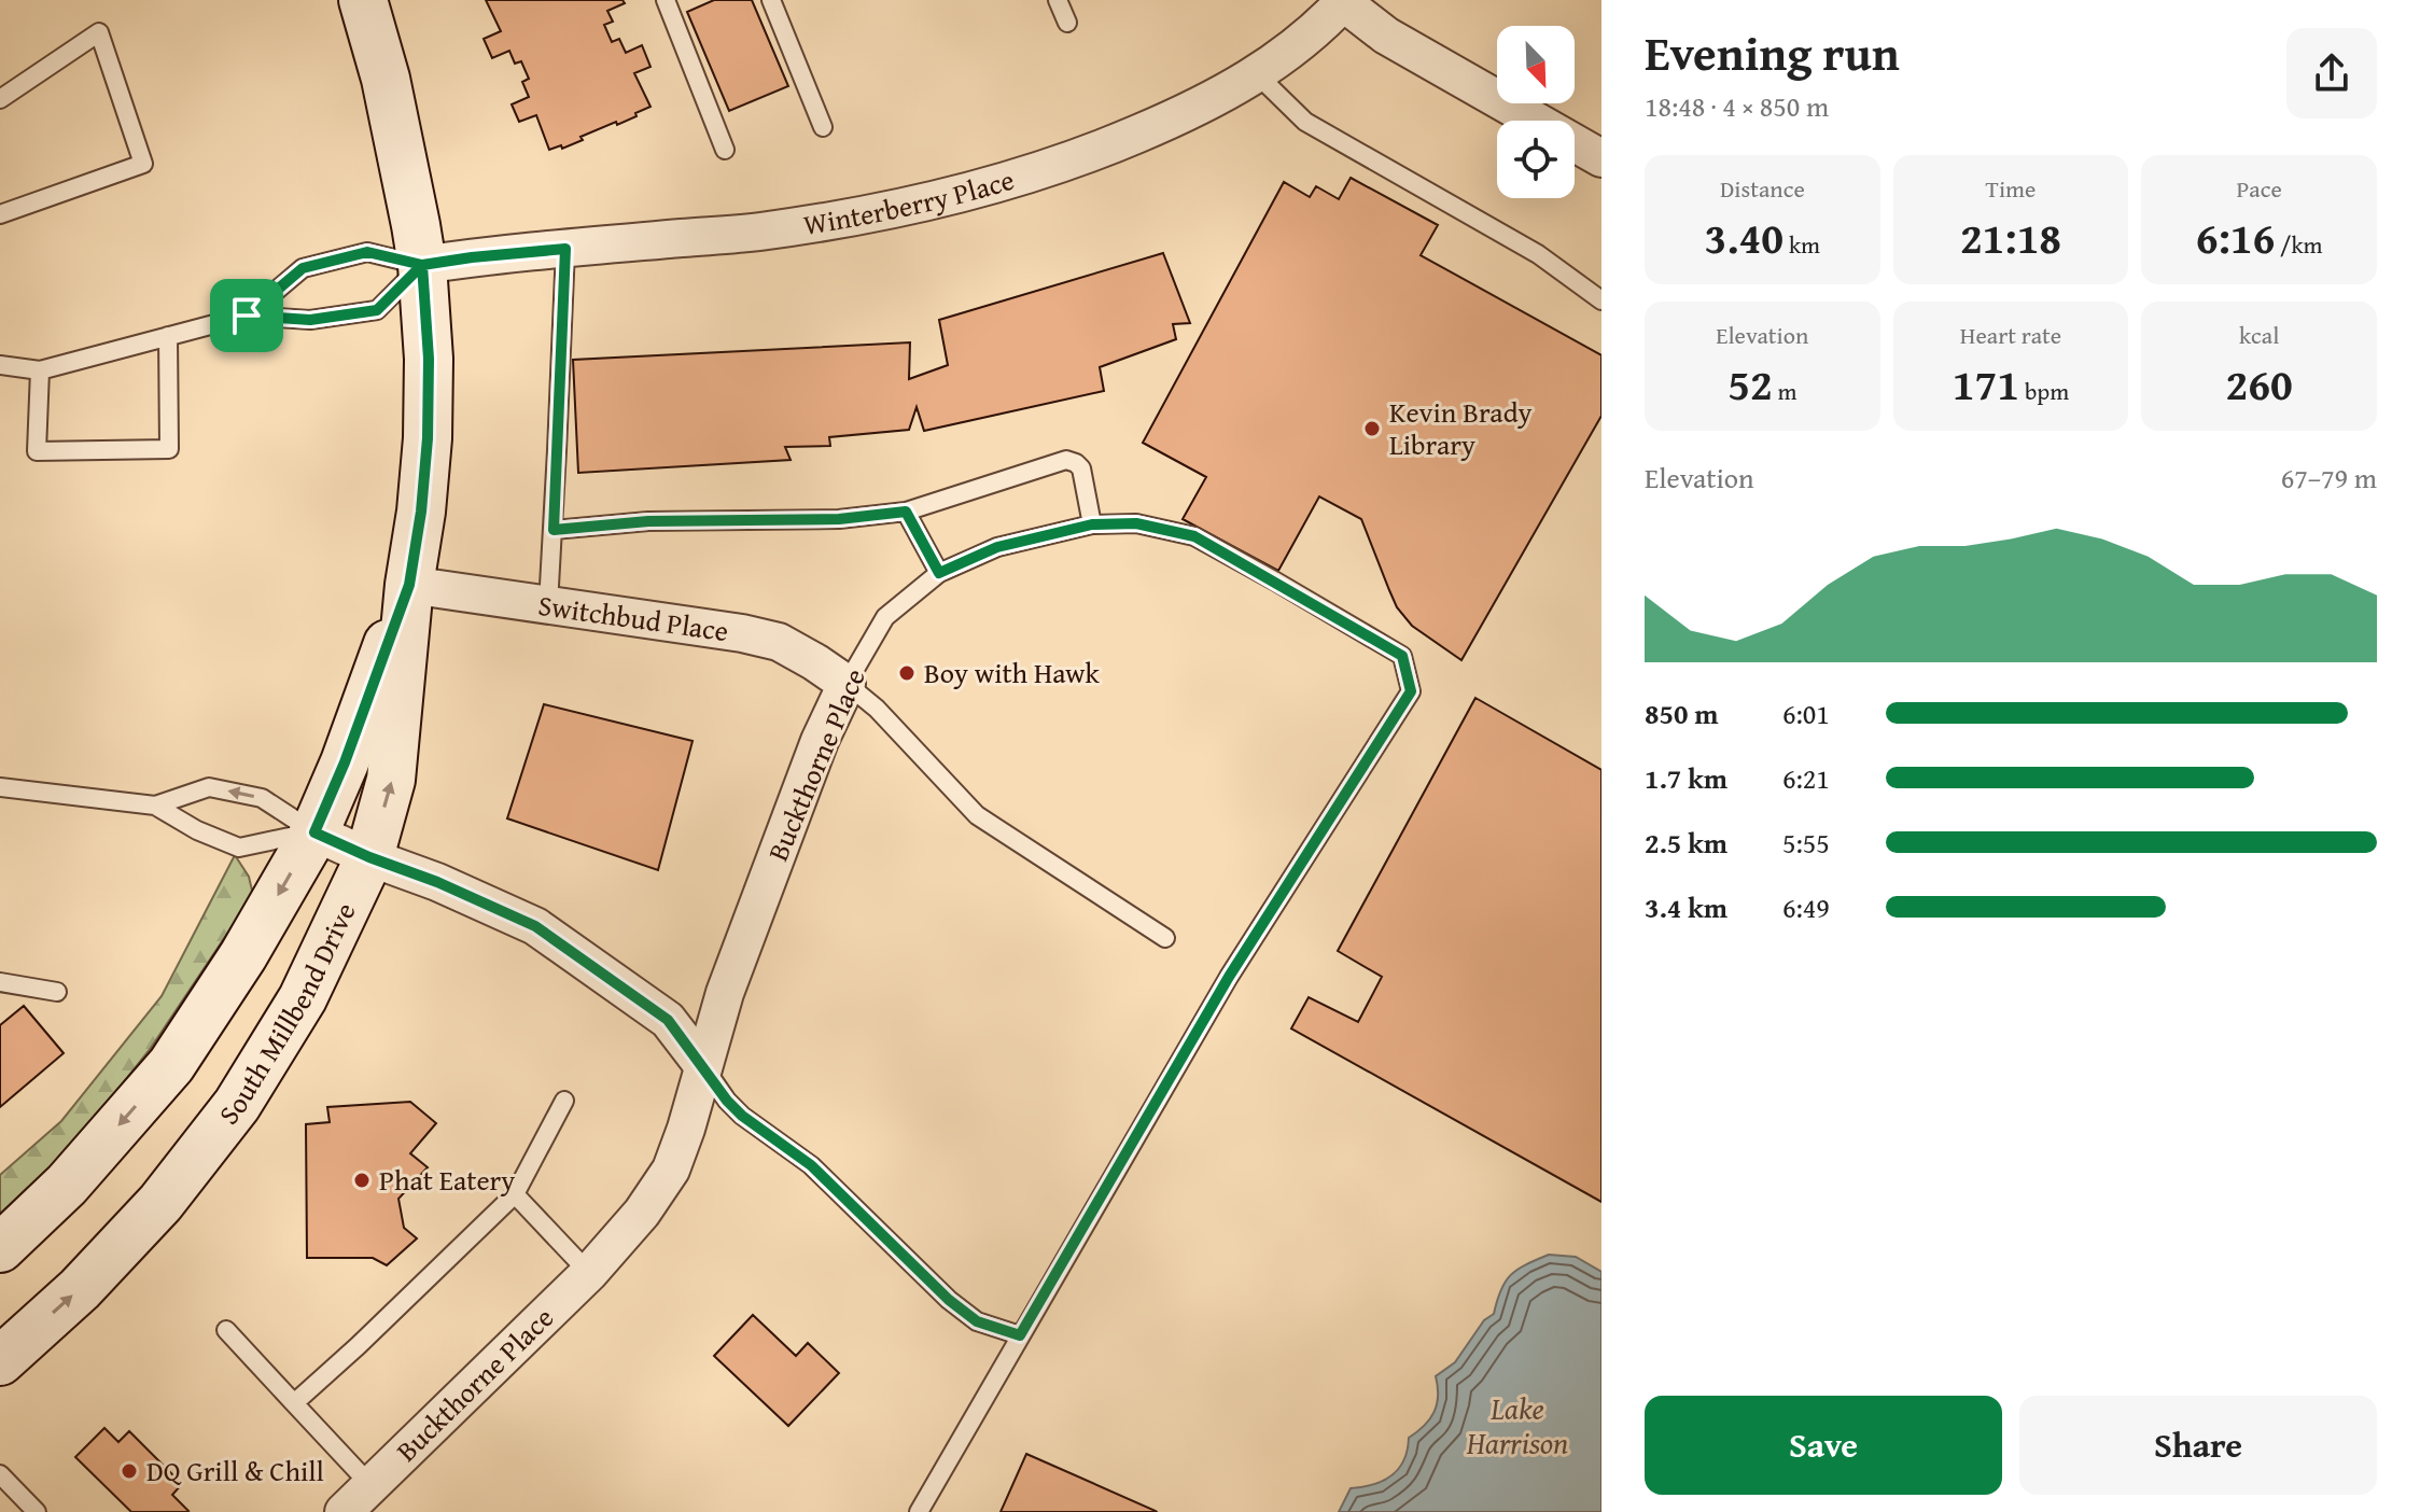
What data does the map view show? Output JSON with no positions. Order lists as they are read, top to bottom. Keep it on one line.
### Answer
{"streets":{"street":["Winterberry Place","Switchbud Place","Buckthorne Place","South Millbend Drive"]},"crossings":[["Winterberry Place","South Millbend Drive"],["Switchbud Place","Buckthorne Place"],["Switchbud Place","South Millbend Drive"]],"water":["Lake Harrison"],"places":["Kevin Brady Library","Boy with Hawk","Phat Eatery","DQ Grill & Chill"],"north":"bottom right","page":{"heading":["Evening run","18:48 · 4 × 850 m"],"stats":[["Distance","3.40 km"],["Time","21:18"],["Pace","6:16 /km"],["Elevation","52 m"],["Heart rate","171 bpm"],["kcal","260"]],"chart":["Elevation","67–79 m"],"list":[{"name":"850 m","note":"6:01"},{"name":"1.7 km","note":"6:21"},{"name":"2.5 km","note":"5:55"},{"name":"3.4 km","note":"6:49"}],"buttons":["Save","Share"]}}
